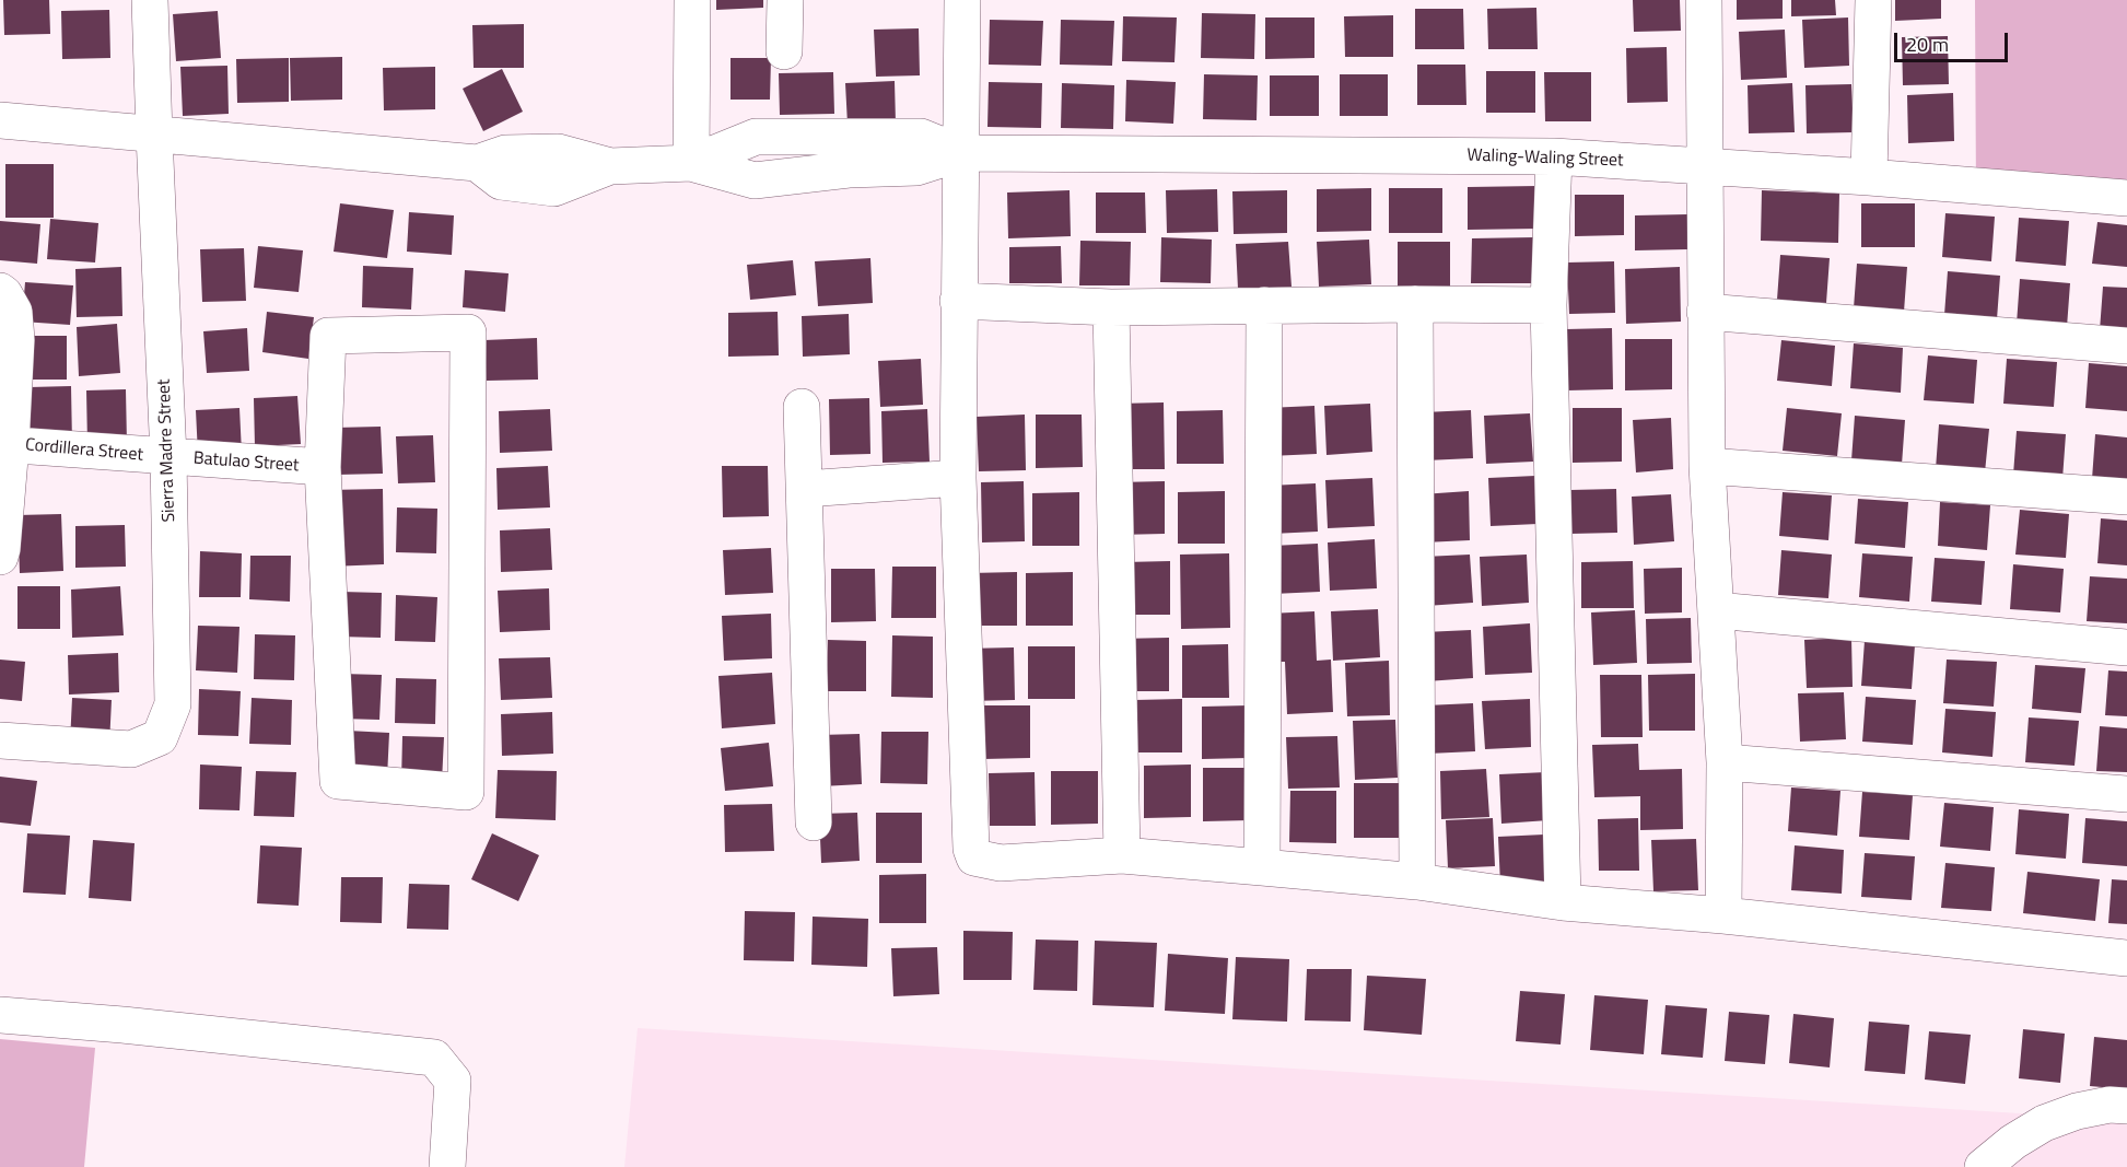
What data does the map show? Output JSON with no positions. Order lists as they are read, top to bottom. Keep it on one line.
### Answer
{"streets":{"street":["Waling-Waling Street","Cordillera Street","Sierra Madre Street","Batulao Street"]},"crossings":[["Cordillera Street","Sierra Madre Street"],["Cordillera Street","Batulao Street"],["Sierra Madre Street","Batulao Street"]],"scale_bar":"20 m"}
